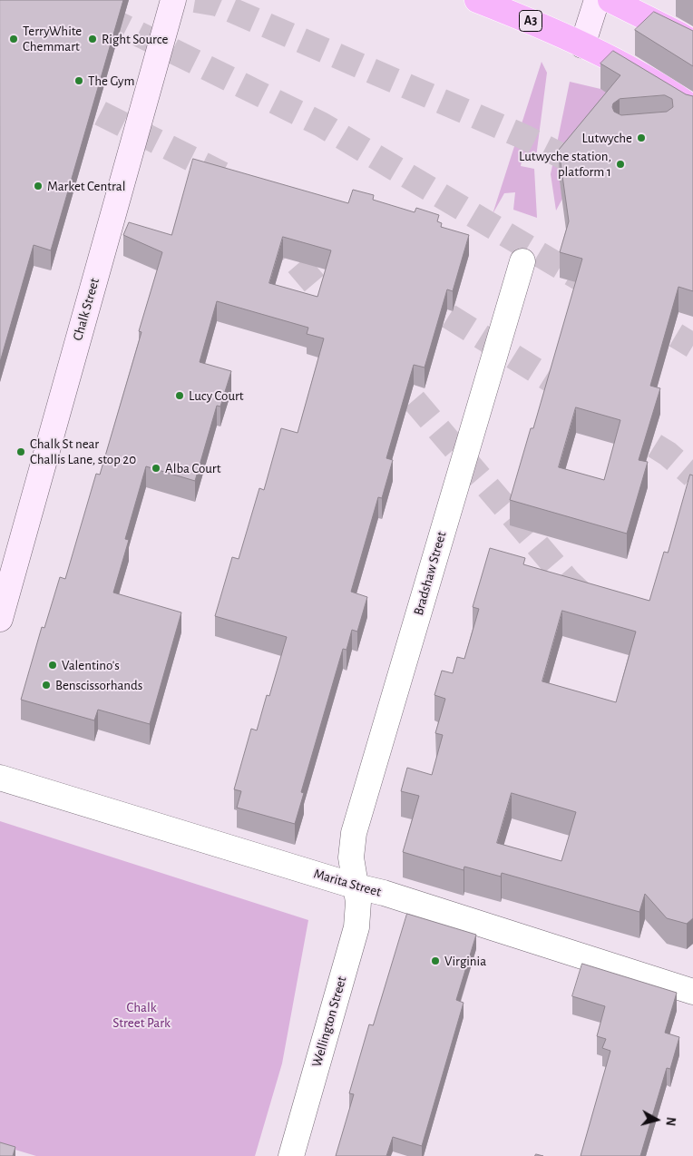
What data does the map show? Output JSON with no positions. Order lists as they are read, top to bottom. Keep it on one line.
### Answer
{"streets":{"highway":["A3"],"street":["Chalk Street","Bradshaw Street","Marita Street","Wellington Street"]},"crossings":[["Bradshaw Street","Marita Street"],["Bradshaw Street","Wellington Street"],["Marita Street","Wellington Street"]],"parks":["Chalk Street Park"],"places":["TerryWhite Chemmart","Right Source","The Gym","Lutwyche","Lutwyche station, platform 1","Market Central","Lucy Court","Chalk St near Challis Lane, stop 20","Alba Court","Valentino's","Benscissorhands","Virginia"],"north":"right"}
